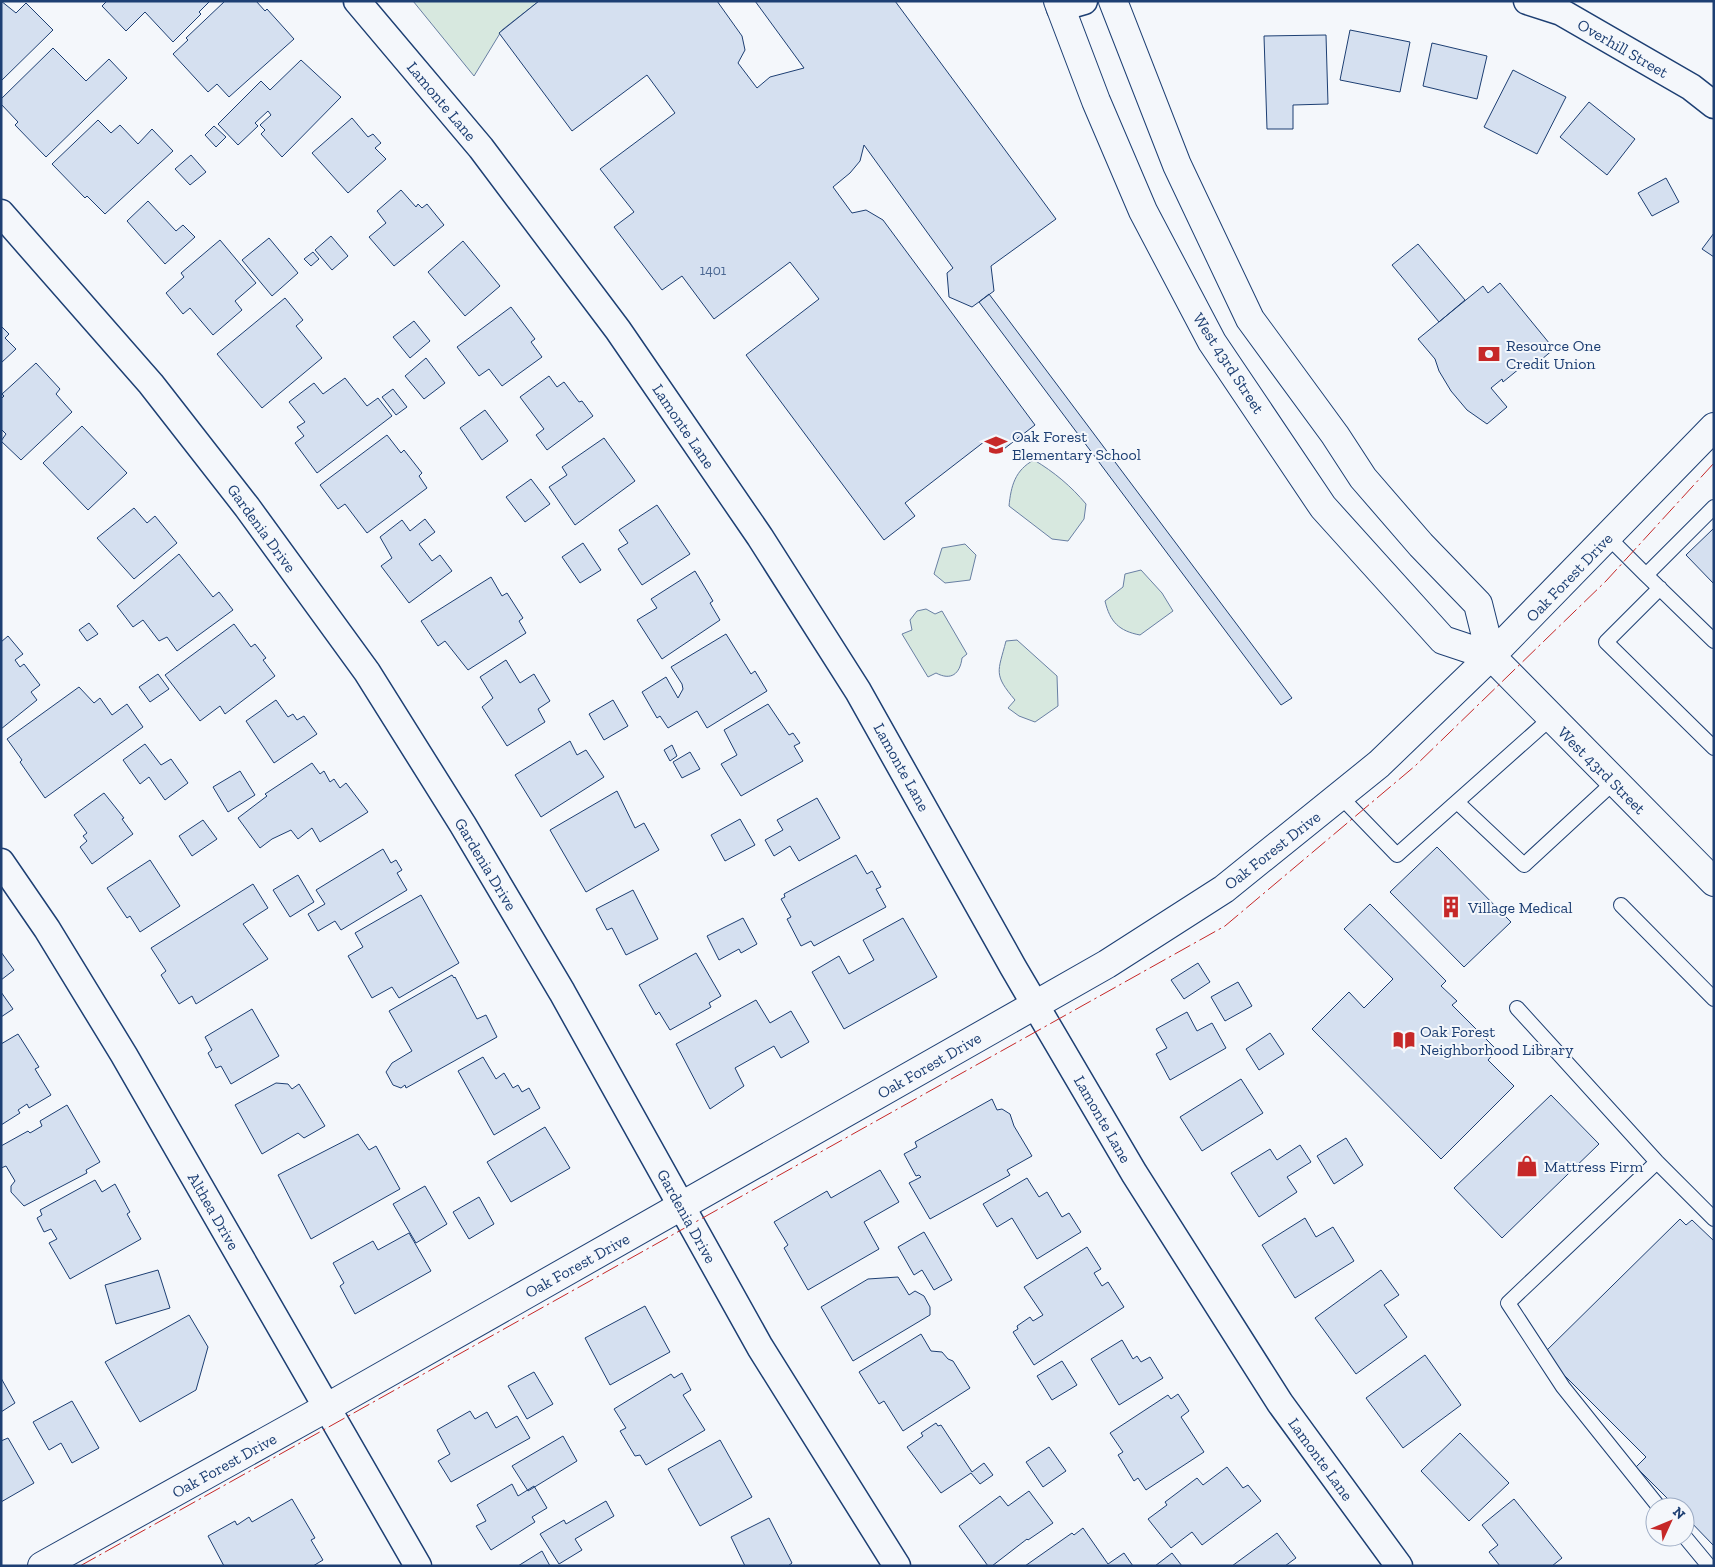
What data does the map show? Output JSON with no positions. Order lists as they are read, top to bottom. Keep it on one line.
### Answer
{"streets":{"street":["Overhill Street","Lamonte Lane","West 43rd Street","Gardenia Drive","Oak Forest Drive","Althea Drive"]},"crossings":[["Lamonte Lane","Oak Forest Drive"],["West 43rd Street","Oak Forest Drive"],["Gardenia Drive","Oak Forest Drive"],["Oak Forest Drive","Althea Drive"]],"places":{"bank":["Resource One Credit Union"],"school or university":["Oak Forest Elementary School"],"building":["Village Medical"],"library":["Oak Forest Neighborhood Library"],"shop":["Mattress Firm"]},"house_numbers":["1401"],"north":"top right"}
